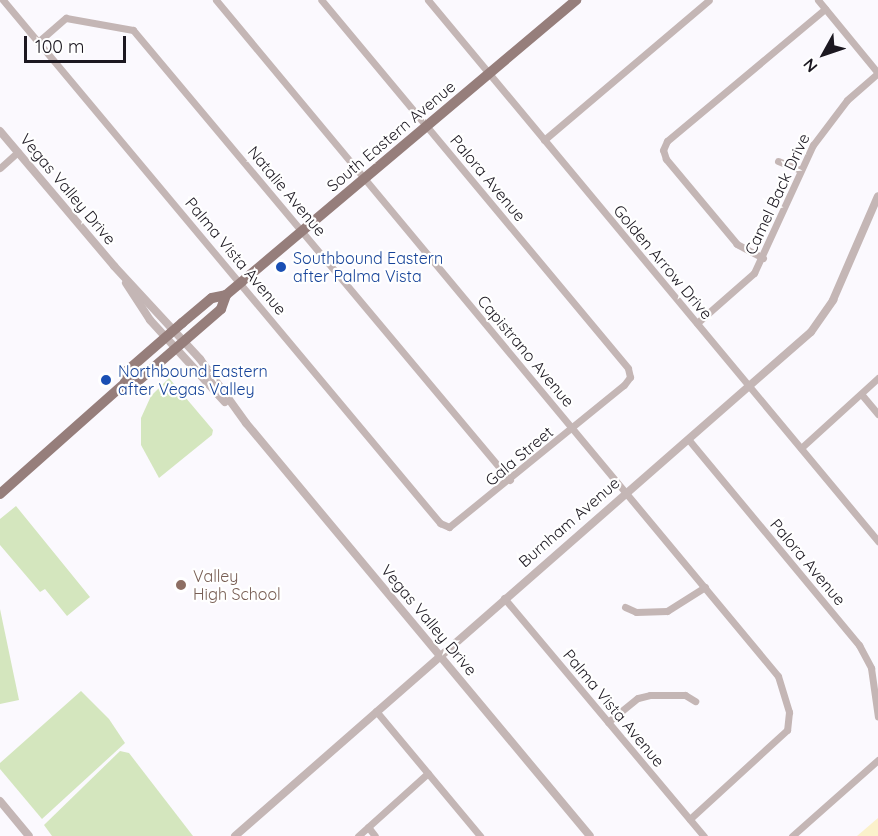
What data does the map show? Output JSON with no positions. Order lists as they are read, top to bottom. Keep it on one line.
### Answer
{"streets":{"main road":["South Eastern Avenue"],"street":["Palora Avenue","Vegas Valley Drive","Natalie Avenue","Camel Back Drive","Palma Vista Avenue","Golden Arrow Drive","Capistrano Avenue","Gala Street","Burnham Avenue"]},"crossings":[["South Eastern Avenue","Palora Avenue"],["South Eastern Avenue","Vegas Valley Drive"],["South Eastern Avenue","Natalie Avenue"],["South Eastern Avenue","Palma Vista Avenue"],["South Eastern Avenue","Golden Arrow Drive"],["South Eastern Avenue","Capistrano Avenue"],["Palora Avenue","Gala Street"],["Palora Avenue","Burnham Avenue"],["Vegas Valley Drive","Burnham Avenue"],["Natalie Avenue","Palma Vista Avenue"],["Natalie Avenue","Gala Street"],["Camel Back Drive","Golden Arrow Drive"],["Palma Vista Avenue","Capistrano Avenue"],["Palma Vista Avenue","Gala Street"],["Palma Vista Avenue","Burnham Avenue"],["Golden Arrow Drive","Burnham Avenue"],["Capistrano Avenue","Gala Street"],["Capistrano Avenue","Burnham Avenue"]],"places":["Southbound Eastern after Palma Vista","Northbound Eastern after Vegas Valley","Valley High School"],"scale_bar":"100 m","north":"bottom left"}
